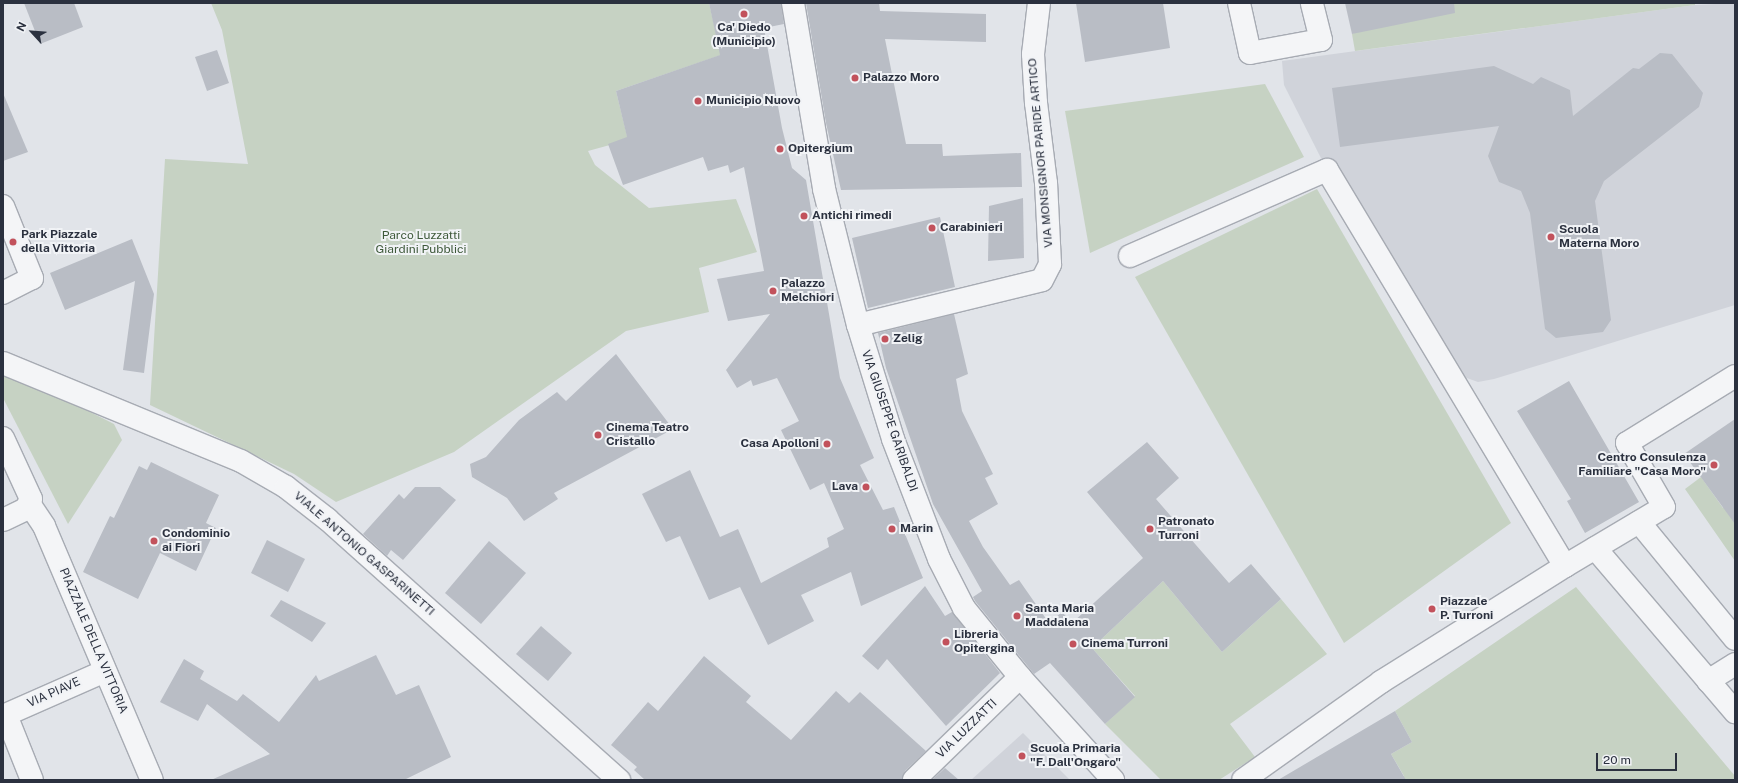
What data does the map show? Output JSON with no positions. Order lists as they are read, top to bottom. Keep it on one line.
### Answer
{"streets":{"street":["VIA MONSIGNOR PARIDE ARTICO","VIA GIUSEPPE GARIBALDI","VIALE ANTONIO GASPARINETTI","PIAZZALE DELLA VITTORIA","VIA PIAVE","VIA LUZZATTI"]},"crossings":[["VIA MONSIGNOR PARIDE ARTICO","VIA GIUSEPPE GARIBALDI"],["VIA GIUSEPPE GARIBALDI","VIA LUZZATTI"],["PIAZZALE DELLA VITTORIA","VIA PIAVE"]],"parks":["Parco Luzzatti Giardini Pubblici"],"places":["Ca' Diedo (Municipio)","Palazzo Moro","Municipio Nuovo","Opitergium","Antichi rimedi","Carabinieri","Scuola Materna Moro","Park Piazzale della Vittoria","Palazzo Melchiori","Zelig","Cinema Teatro Cristallo","Casa Apolloni","Centro Consulenza Familiare \"Casa Moro\"","Lava","Marin","Patronato Turroni","Condominio ai Fiori","Piazzale P. Turroni","Santa Maria Maddalena","Libreria Opitergina","Cinema Turroni","Scuola Primaria \"F. Dall'Ongaro\""],"scale_bar":"20 m","north":"top left"}
